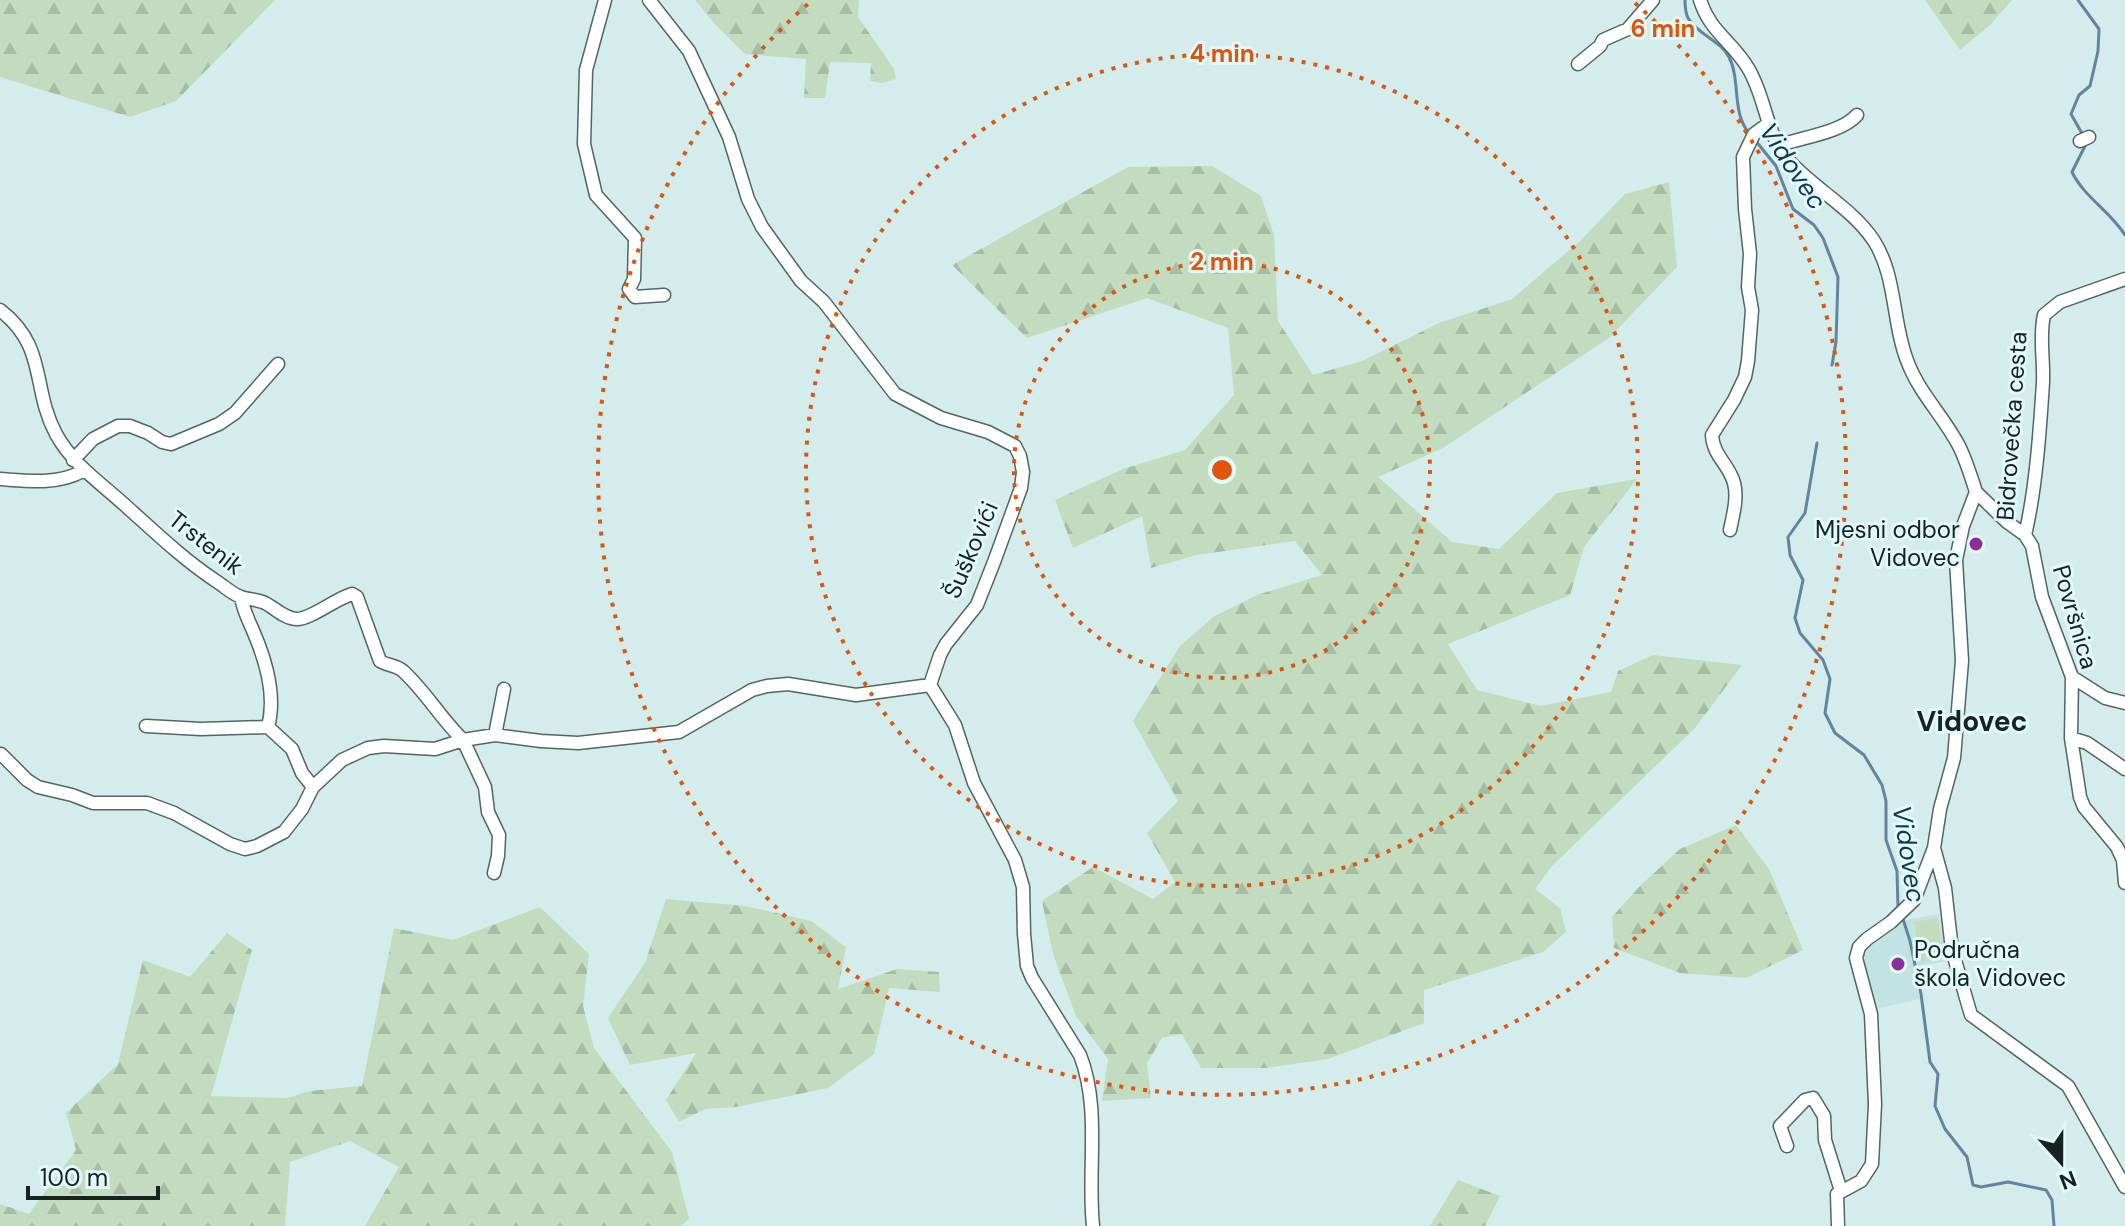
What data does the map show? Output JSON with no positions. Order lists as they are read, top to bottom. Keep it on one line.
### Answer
{"streets":{"street":["Bidrovečka cesta","Trstenik","Šuškovići","Površnica"]},"crossings":[["Bidrovečka cesta","Površnica"]],"districts":["Vidovec"],"water":["Vidovec"],"places":["Mjesni odbor Vidovec","Područna škola Vidovec"],"scale_bar":"100 m","north":"bottom","rings":["6 min","4 min","2 min"]}
